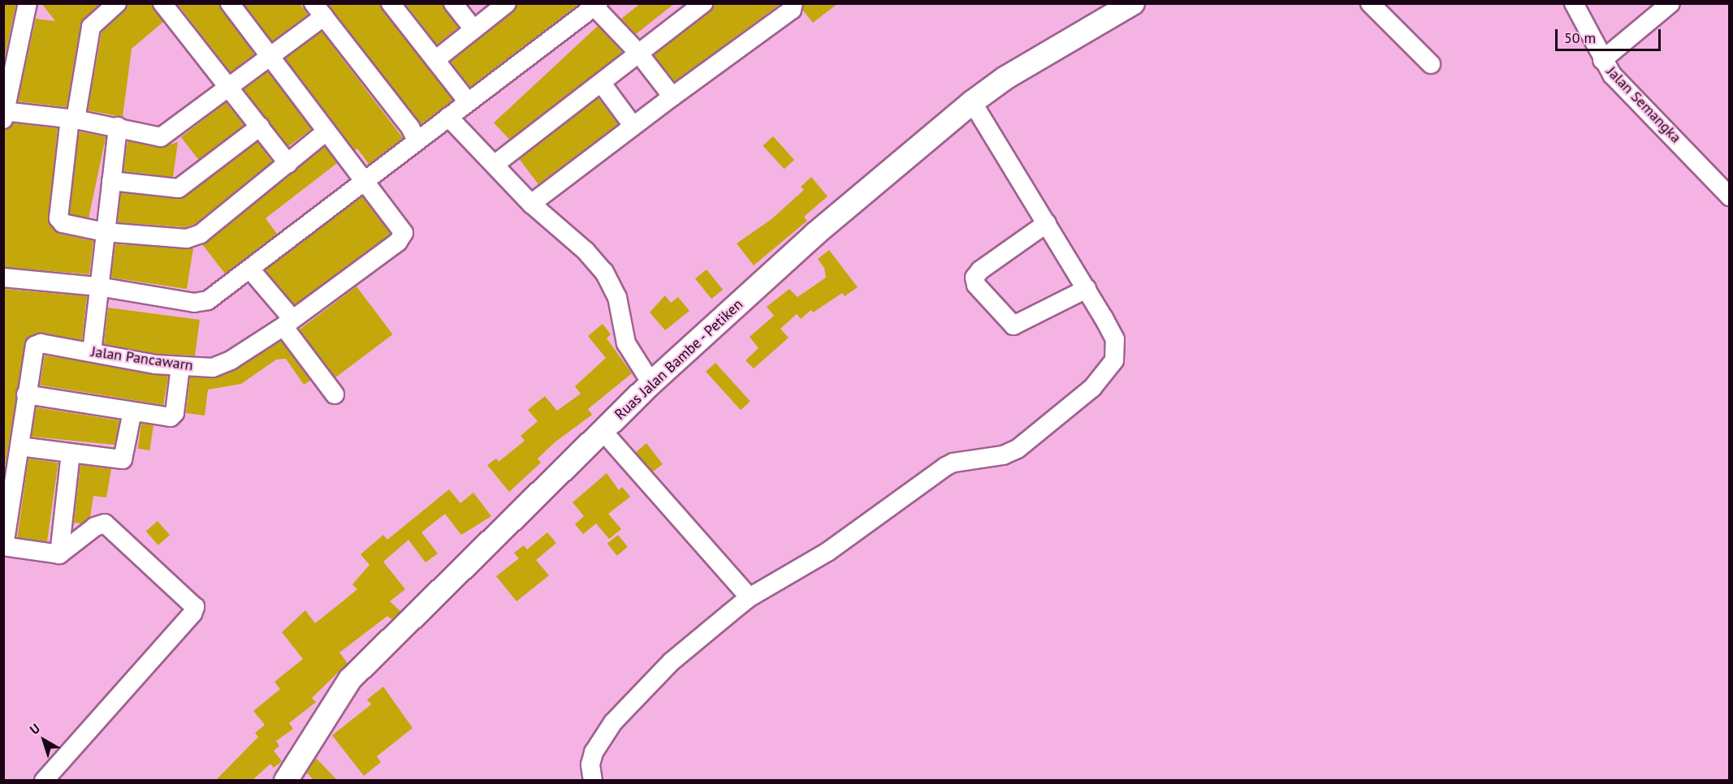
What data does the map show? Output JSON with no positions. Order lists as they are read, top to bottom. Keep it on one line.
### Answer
{"streets":{"main road":["Ruas Jalan Bambe - Petiken"],"street":["Jalan Semangka","Jalan Pancawarn"]},"scale_bar":"50 m","north":"top left"}
